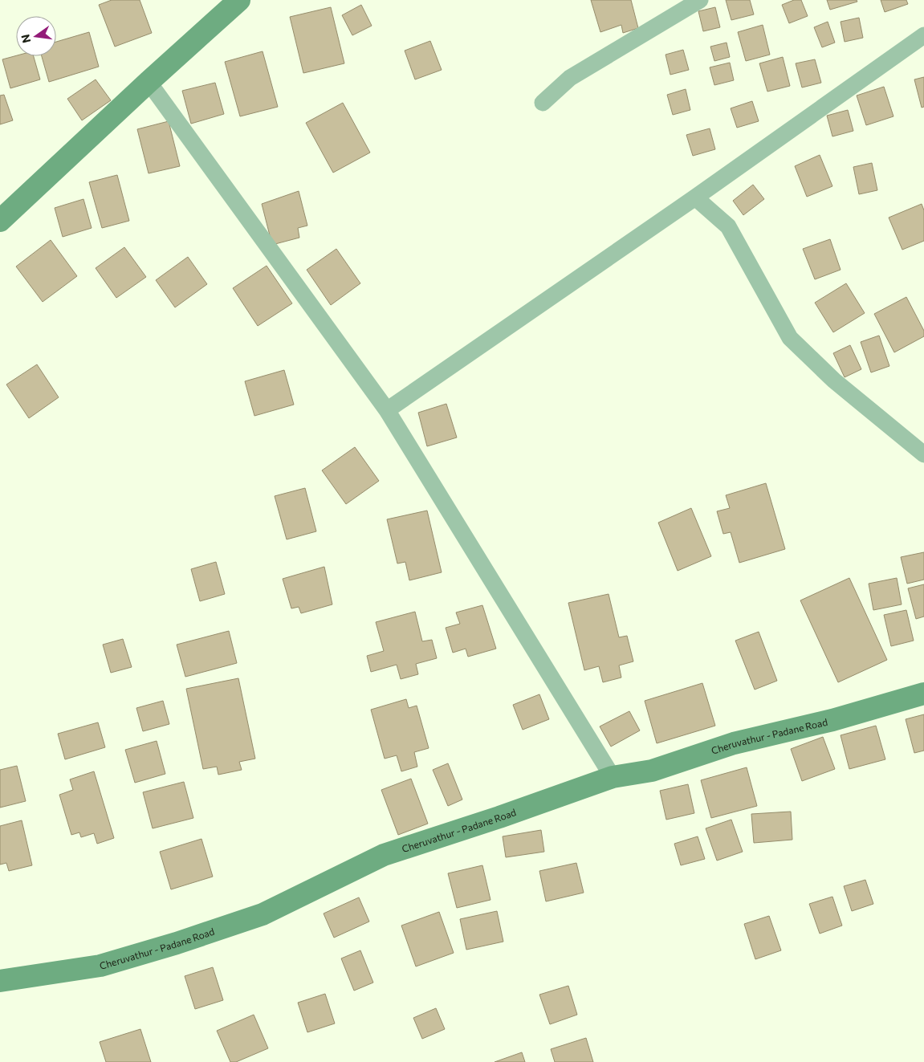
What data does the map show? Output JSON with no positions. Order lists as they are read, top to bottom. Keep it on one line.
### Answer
{"streets":{"main road":["Cheruvathur - Padane Road"]},"north":"left"}
